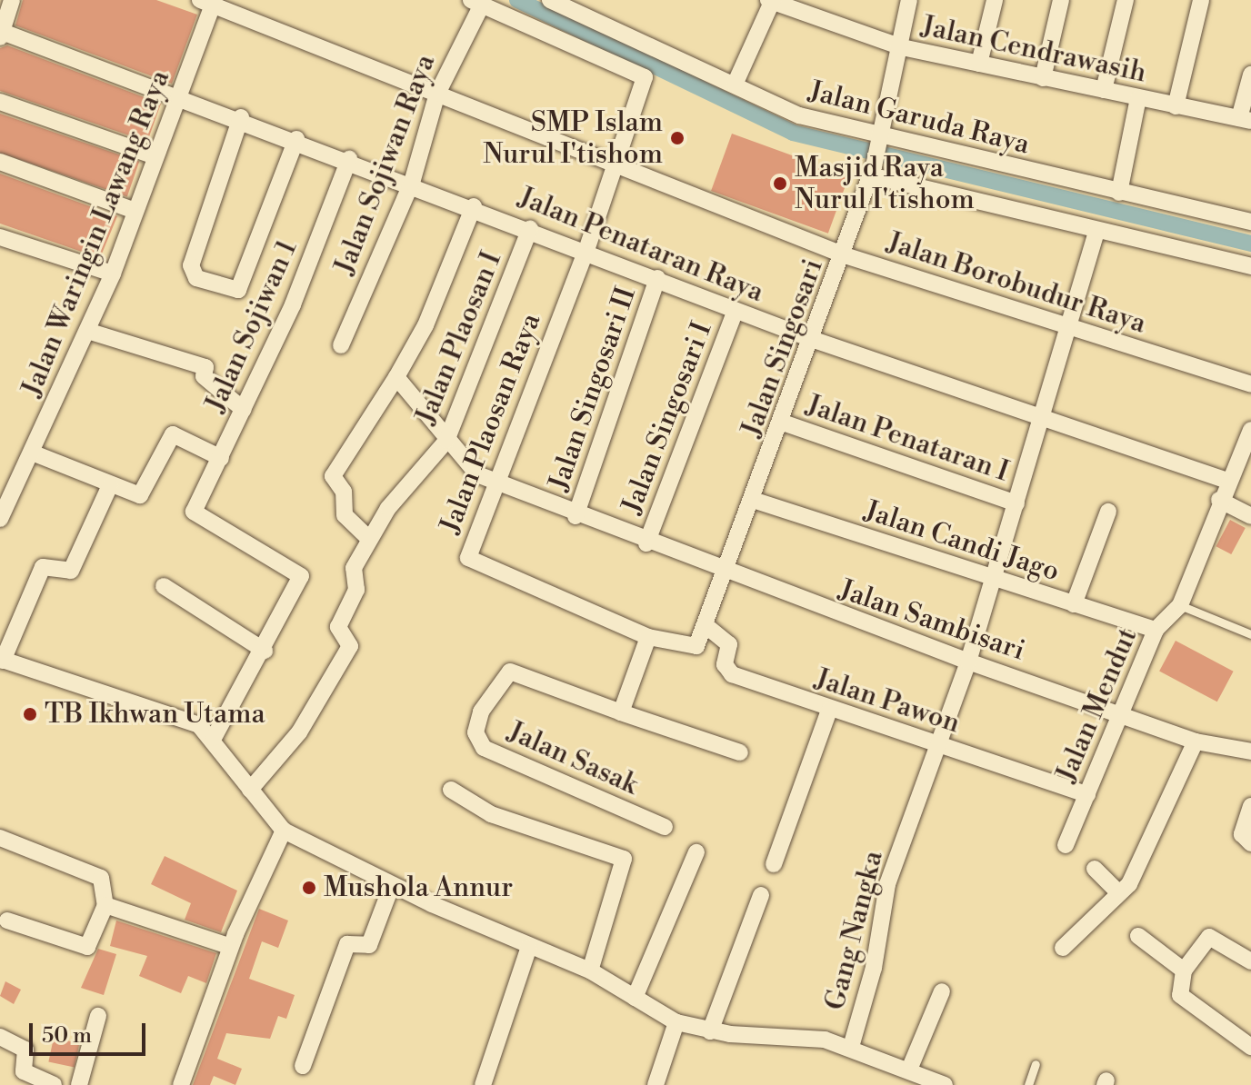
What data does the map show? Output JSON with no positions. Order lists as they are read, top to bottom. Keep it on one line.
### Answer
{"streets":{"street":["Jalan Cendrawasih","Jalan Garuda Raya","Jalan Sojiwan Raya","Jalan Waringin Lawang Raya","Jalan Penataran Raya","Jalan Borobudur Raya","Jalan Sojiwan 1","Jalan Plaosan I","Jalan Singosari","Jalan Singosari II","Jalan Singosari I","Jalan Plaosan Raya","Jalan Penataran I","Jalan Candi Jago","Jalan Sambisari","Jalan Pawon","Jalan Mendut","Jalan Sasak","Gang Nangka"]},"crossings":[["Jalan Cendrawasih","Jalan Singosari"],["Jalan Garuda Raya","Jalan Singosari"],["Jalan Sojiwan Raya","Jalan Penataran Raya"],["Jalan Sojiwan Raya","Jalan Borobudur Raya"],["Jalan Sojiwan Raya","Jalan Plaosan Raya"],["Jalan Waringin Lawang Raya","Jalan Penataran Raya"],["Jalan Waringin Lawang Raya","Jalan Borobudur Raya"],["Jalan Penataran Raya","Jalan Sojiwan 1"],["Jalan Penataran Raya","Jalan Plaosan I"],["Jalan Penataran Raya","Jalan Singosari"],["Jalan Penataran Raya","Jalan Singosari II"],["Jalan Penataran Raya","Jalan Singosari I"],["Jalan Penataran Raya","Jalan Plaosan Raya"],["Jalan Penataran Raya","Jalan Mendut"],["Jalan Penataran Raya","Gang Nangka"],["Jalan Borobudur Raya","Jalan Singosari"],["Jalan Borobudur Raya","Jalan Plaosan Raya"],["Jalan Borobudur Raya","Gang Nangka"],["Jalan Plaosan I","Jalan Sambisari"],["Jalan Singosari","Jalan Penataran I"],["Jalan Singosari","Jalan Candi Jago"],["Jalan Singosari","Jalan Sambisari"],["Jalan Singosari II","Jalan Sambisari"],["Jalan Singosari I","Jalan Sambisari"],["Jalan Plaosan Raya","Jalan Sambisari"],["Jalan Penataran I","Gang Nangka"],["Jalan Candi Jago","Jalan Mendut"],["Jalan Candi Jago","Gang Nangka"],["Jalan Sambisari","Jalan Mendut"],["Jalan Sambisari","Gang Nangka"],["Jalan Pawon","Jalan Mendut"],["Jalan Pawon","Gang Nangka"]],"places":["SMP Islam Nurul I'tishom","Masjid Raya Nurul I'tishom","TB Ikhwan Utama","Mushola Annur"],"scale_bar":"50 m"}
